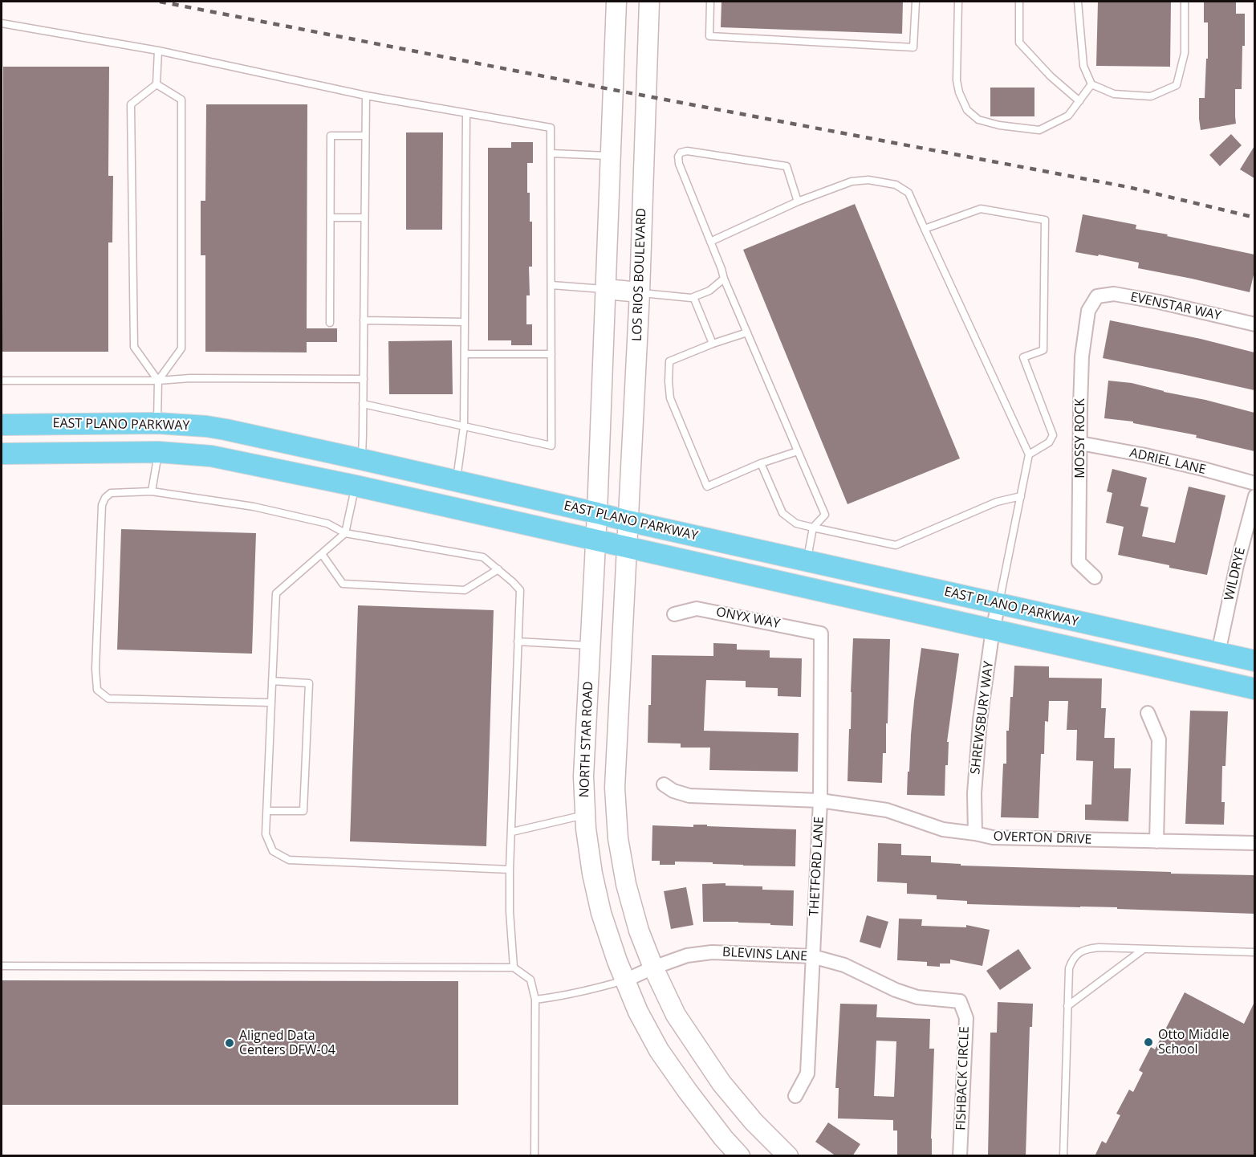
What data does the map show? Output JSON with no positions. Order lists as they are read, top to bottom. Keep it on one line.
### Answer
{"streets":{"main road":["LOS RIOS BOULEVARD","EAST PLANO PARKWAY","NORTH STAR ROAD"],"street":["EVENSTAR WAY","MOSSY ROCK","ADRIEL LANE","WILDRYE","ONYX WAY","SHREWSBURY WAY","OVERTON DRIVE","THETFORD LANE","BLEVINS LANE","FISHBACK CIRCLE"]},"crossings":[["LOS RIOS BOULEVARD","EAST PLANO PARKWAY"],["EVENSTAR WAY","MOSSY ROCK"],["EAST PLANO PARKWAY","WILDRYE"],["EAST PLANO PARKWAY","SHREWSBURY WAY"],["EAST PLANO PARKWAY","NORTH STAR ROAD"],["MOSSY ROCK","ADRIEL LANE"],["ONYX WAY","THETFORD LANE"],["SHREWSBURY WAY","OVERTON DRIVE"],["NORTH STAR ROAD","BLEVINS LANE"],["OVERTON DRIVE","THETFORD LANE"],["THETFORD LANE","BLEVINS LANE"],["BLEVINS LANE","FISHBACK CIRCLE"]],"places":["Otto Middle School","Aligned Data Centers DFW-04"]}
